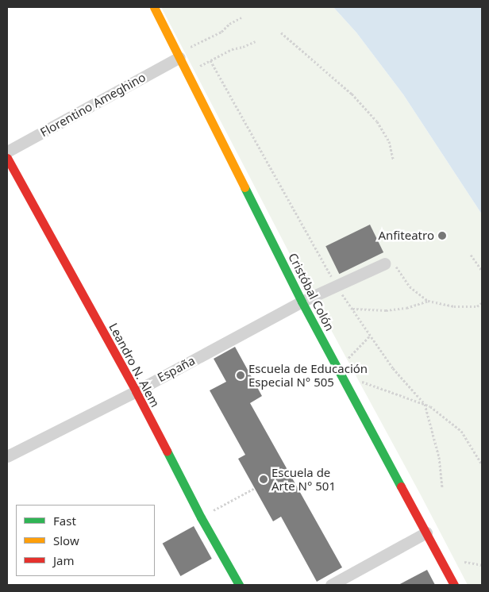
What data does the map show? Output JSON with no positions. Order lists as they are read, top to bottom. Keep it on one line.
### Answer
{"streets":{"street":["Florentino Ameghino","Cristóbal Colón","Leandro N. Alem","España"]},"crossings":[["Florentino Ameghino","Cristóbal Colón"],["Cristóbal Colón","España"],["Leandro N. Alem","España"]],"places":["Anfiteatro","Escuela de Educación Especial N° 505","Escuela de Arte N° 501"],"legend":["Fast","Slow","Jam"]}
